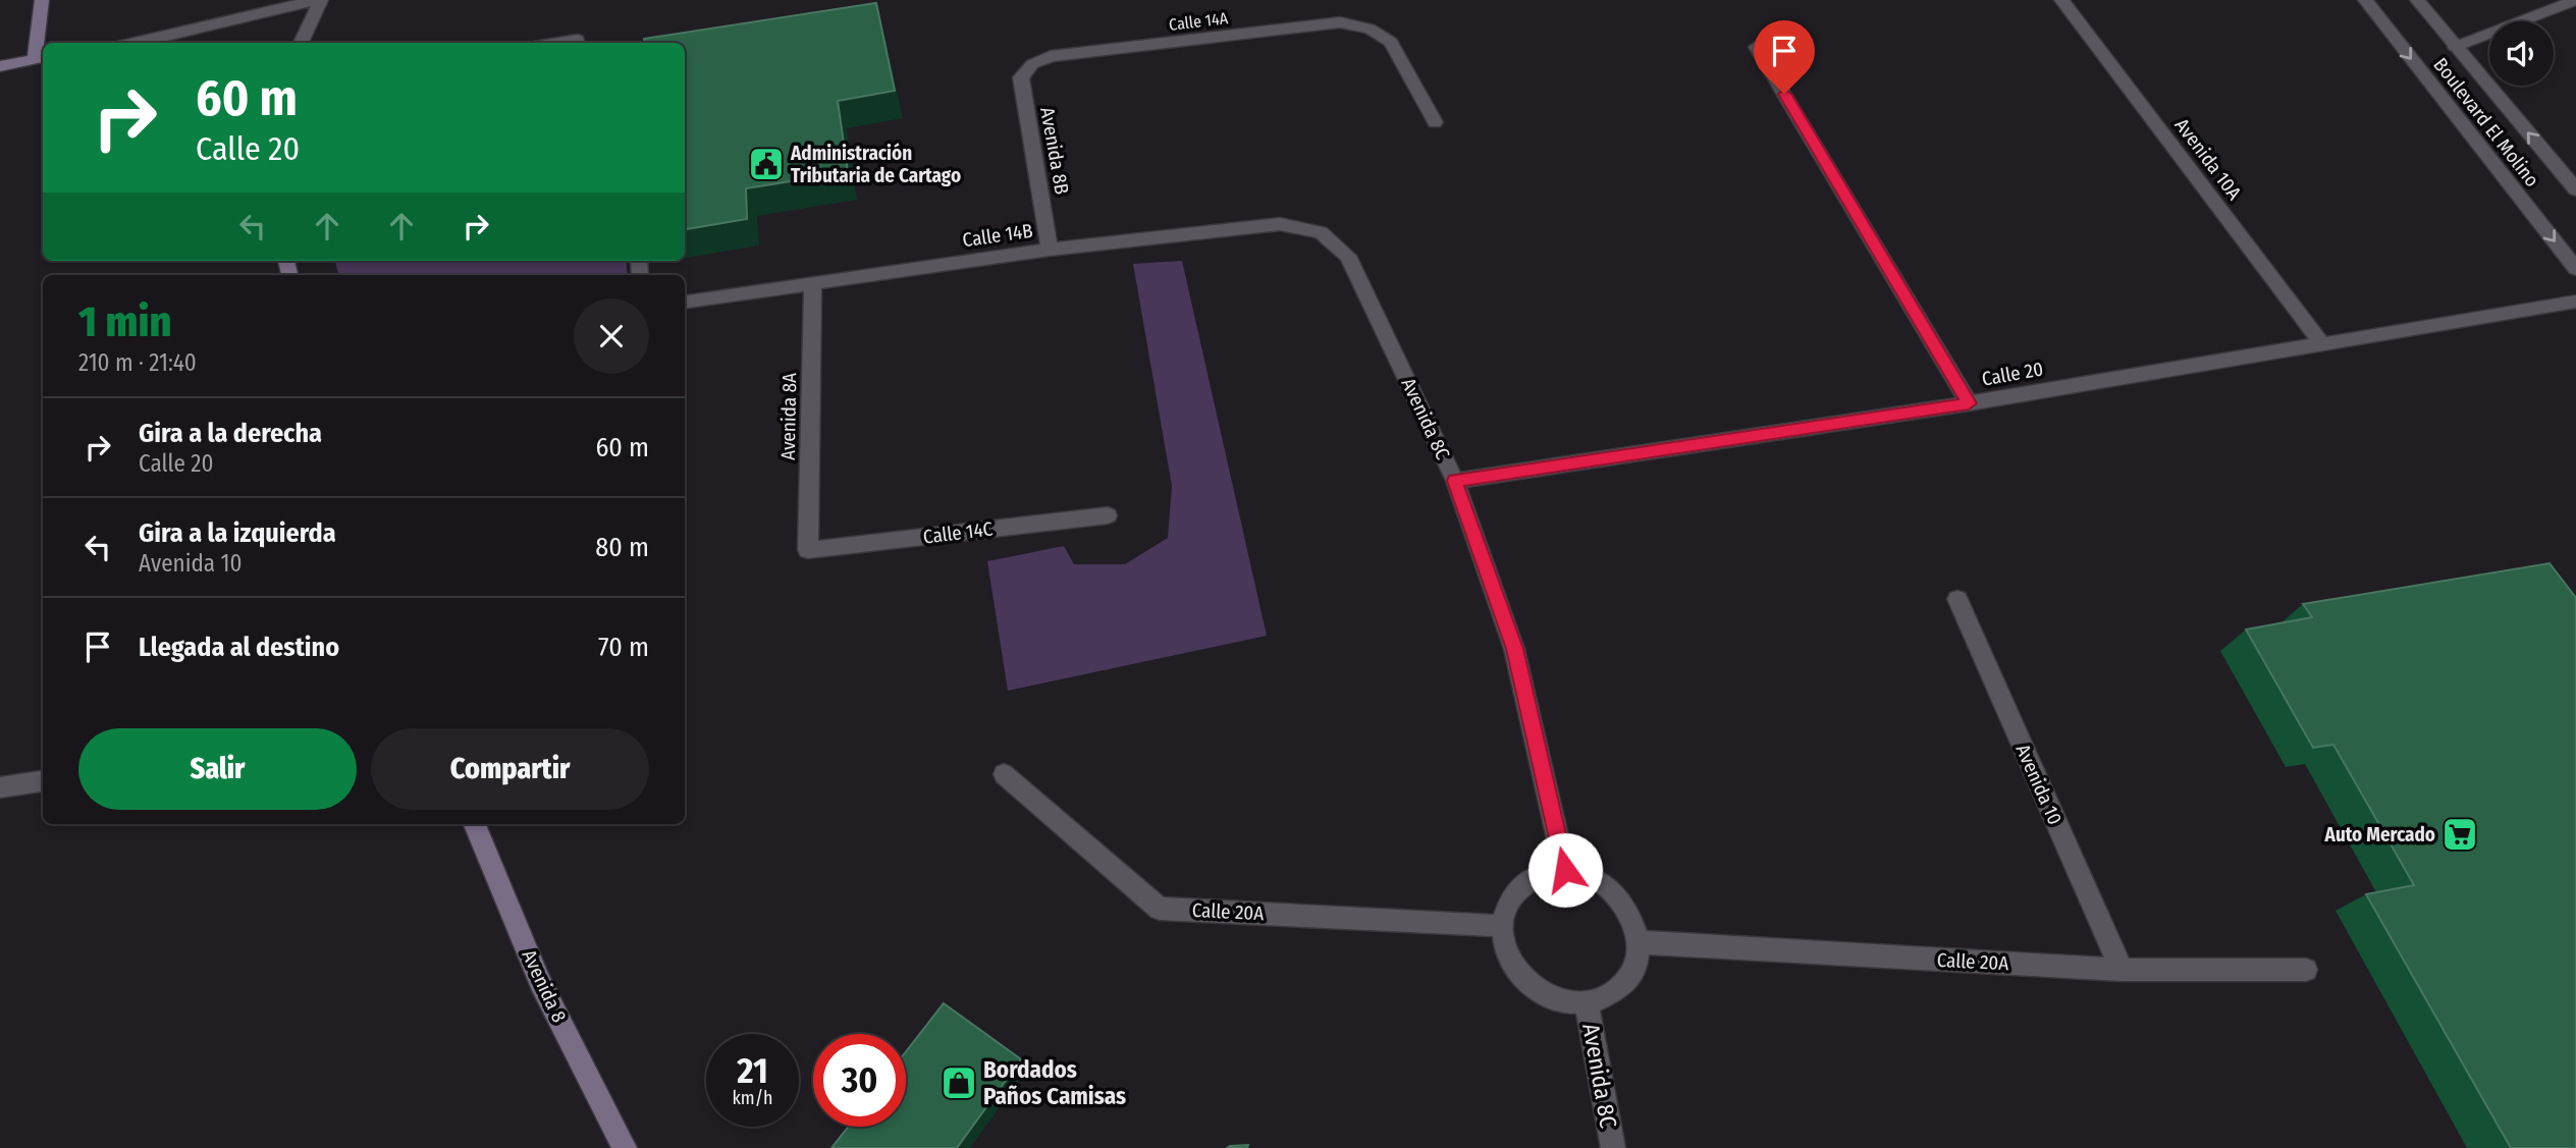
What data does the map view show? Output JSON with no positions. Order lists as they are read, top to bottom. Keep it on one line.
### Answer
{"streets":{"main road":["Avenida 8"],"street":["Calle 14A","Boulevard El Molino","Avenida 8B","Avenida 10A","Calle 14B","Calle 20","Avenida 8A","Avenida 8C","Calle 14C","Avenida 10","Calle 20A"]},"crossings":[["Calle 14A","Avenida 8B"],["Avenida 8B","Calle 14B"],["Avenida 10A","Calle 20"],["Calle 14B","Avenida 8A"],["Calle 14B","Avenida 8C"],["Calle 20","Avenida 8C"],["Avenida 8A","Calle 14C"],["Avenida 8C","Calle 20A"],["Avenida 10","Calle 20A"]],"places":{"public building":["Administración Tributaria de Cartago"],"supermarket":["Auto Mercado"],"shop":["Bordados Paños Camisas"]},"page":{"turn":["60 m","Calle 20"],"heading":["1 min","210 m · 21:40"],"list":[{"name":"Gira a la derecha","note":"Calle 20","value":"60 m"},{"name":"Gira a la izquierda","note":"Avenida 10","value":"80 m"},{"name":"Llegada al destino","value":"70 m"}],"buttons":["Salir","Compartir"],"speed":"21 km/h","limit":"30"}}
